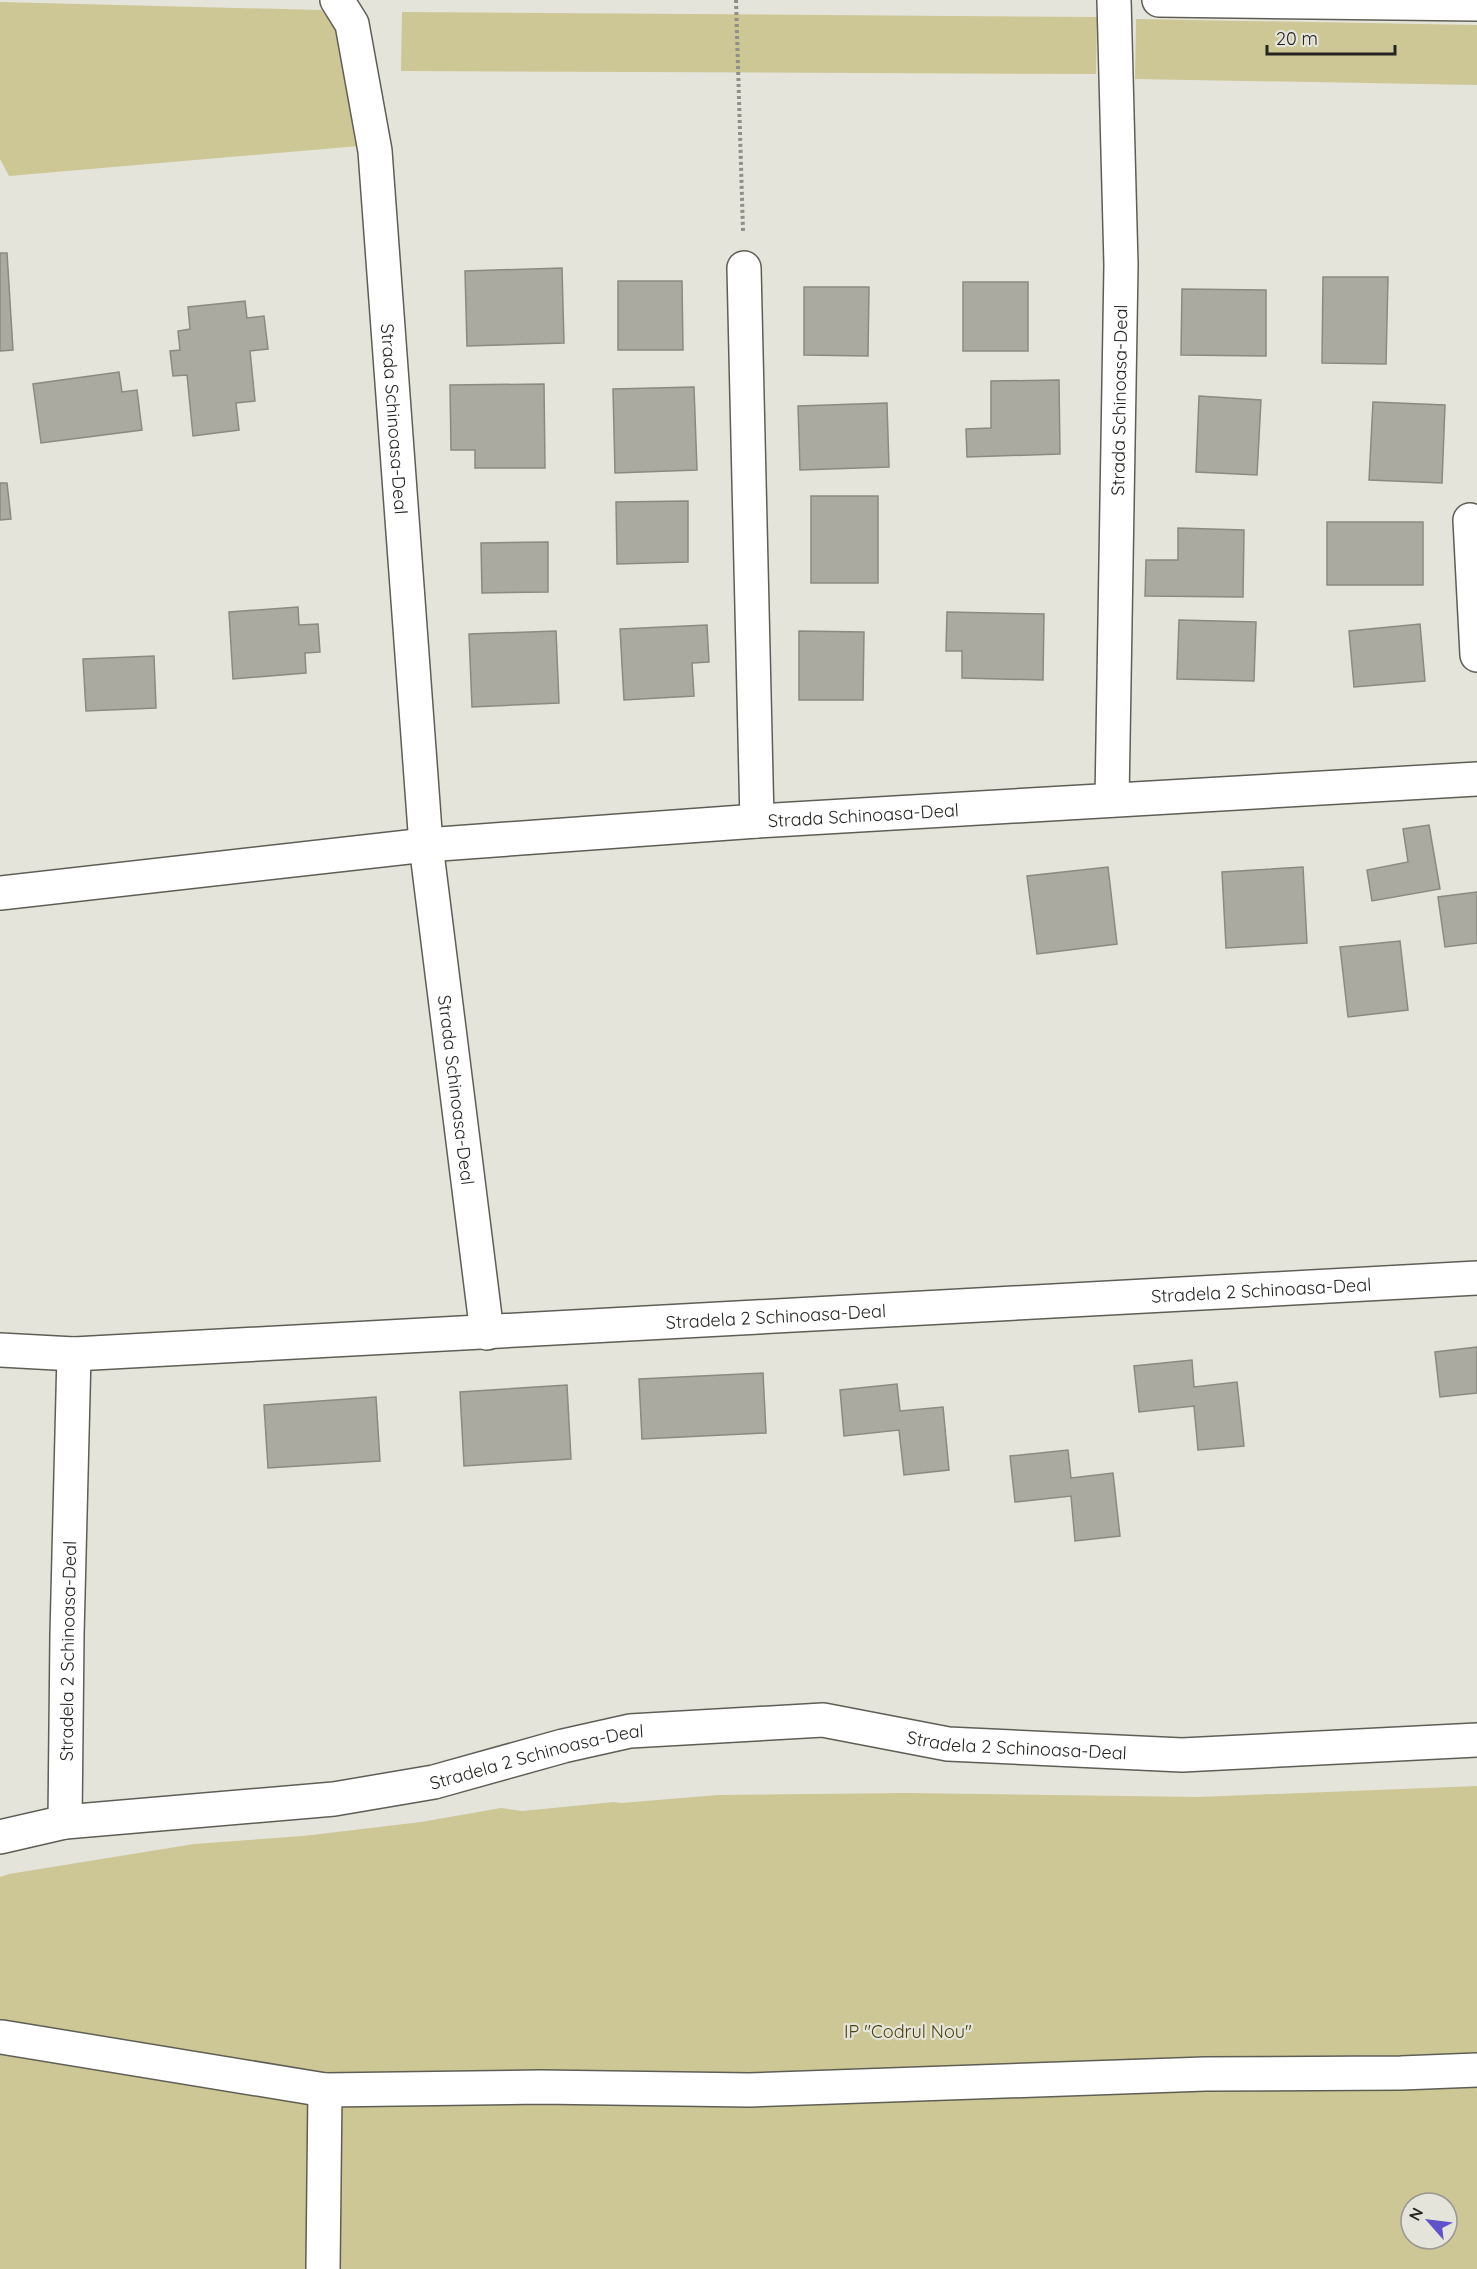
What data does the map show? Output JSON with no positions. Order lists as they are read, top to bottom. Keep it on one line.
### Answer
{"streets":{"street":["Strada Schinoasa-Deal","Stradela 2 Schinoasa-Deal"]},"crossings":[["Strada Schinoasa-Deal","Stradela 2 Schinoasa-Deal"]],"parks":["IP \"Codrul Nou\""],"scale_bar":"20 m","north":"top left"}
